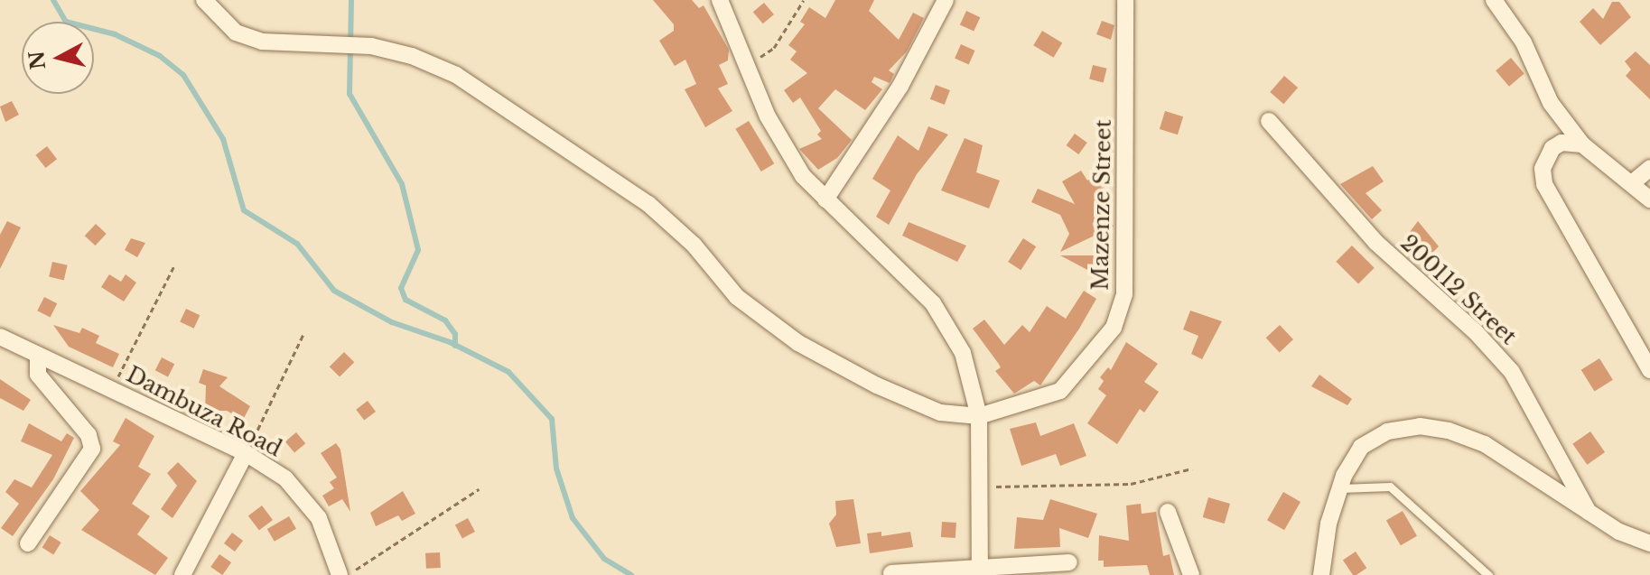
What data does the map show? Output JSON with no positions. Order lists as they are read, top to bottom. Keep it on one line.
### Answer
{"streets":{"street":["Mazenze Street","200112 Street","Dambuza Road"]},"north":"left"}
